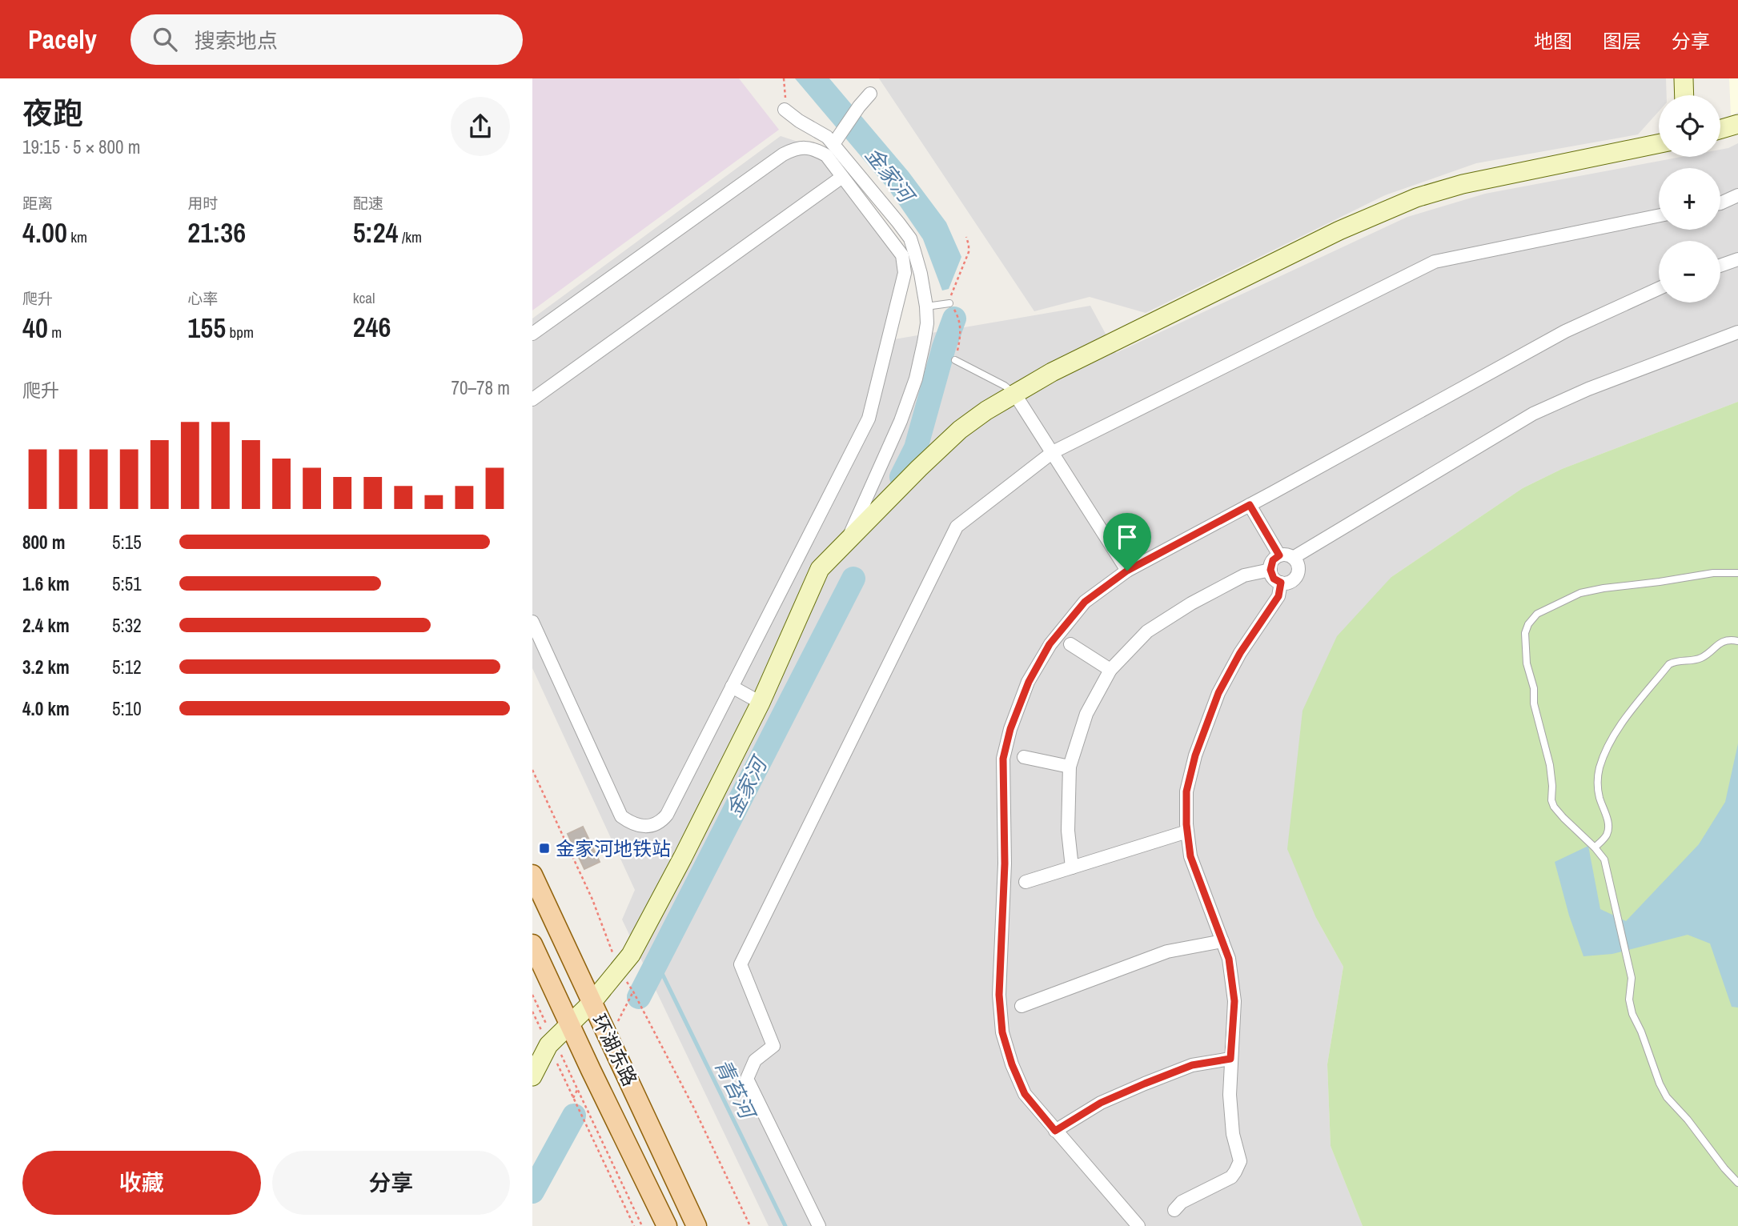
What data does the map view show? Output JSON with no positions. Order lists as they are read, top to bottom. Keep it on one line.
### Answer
{"streets":{"main road":["环湖东路"]},"water":["金家河","青苔河"],"places":{"transit":["金家河地铁站"]},"page":{"header":"Pacely","search":"搜索地点","nav":["地图","图层","分享"],"heading":["夜跑","19:15 · 5 × 800 m"],"map_buttons":["+","−"],"stats":[["距离","4.00 km"],["用时","21:36"],["配速","5:24 /km"],["爬升","40 m"],["心率","155 bpm"],["kcal","246"]],"chart":["爬升","70–78 m"],"list":[{"name":"800 m","note":"5:15"},{"name":"1.6 km","note":"5:51"},{"name":"2.4 km","note":"5:32"},{"name":"3.2 km","note":"5:12"},{"name":"4.0 km","note":"5:10"}],"buttons":["收藏","分享"]}}
